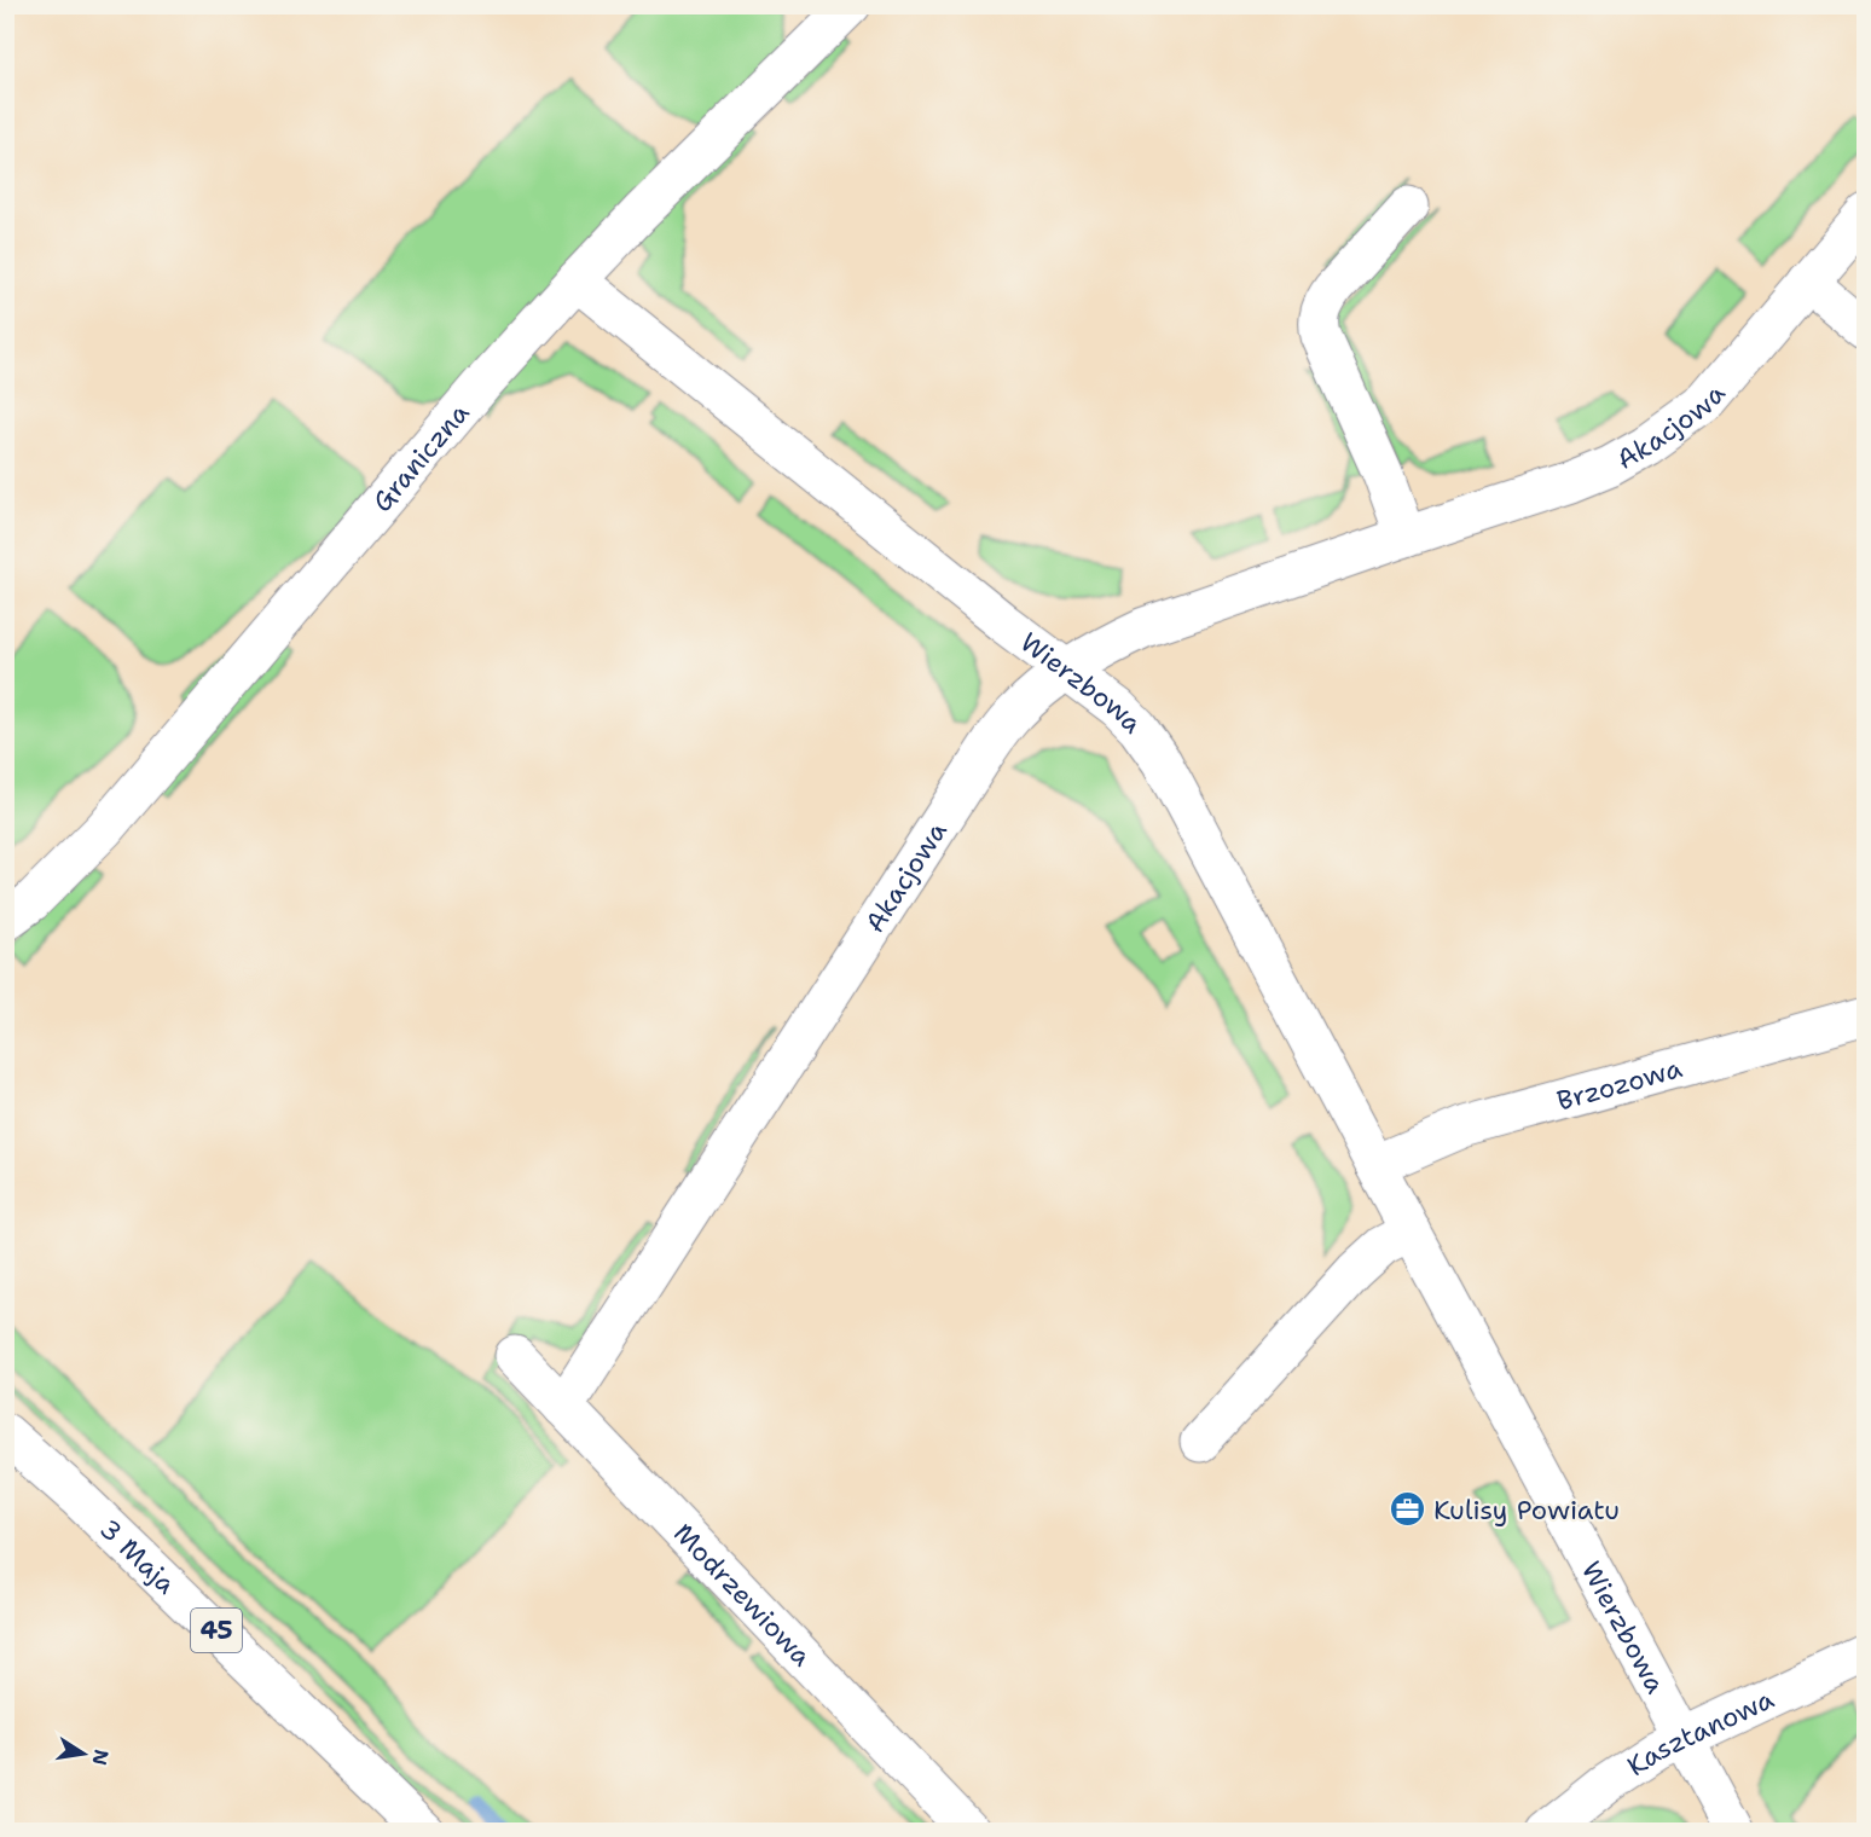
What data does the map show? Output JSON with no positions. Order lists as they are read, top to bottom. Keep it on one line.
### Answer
{"streets":{"street":["Akacjowa","Graniczna","Wierzbowa","Brzozowa","3 Maja","Modrzewiowa","45","Kasztanowa"]},"crossings":[["Akacjowa","Wierzbowa"],["Akacjowa","Modrzewiowa"],["Graniczna","Wierzbowa"],["Wierzbowa","Brzozowa"],["Wierzbowa","Kasztanowa"]],"places":{"office":["Kulisy Powiatu"]},"north":"right"}
